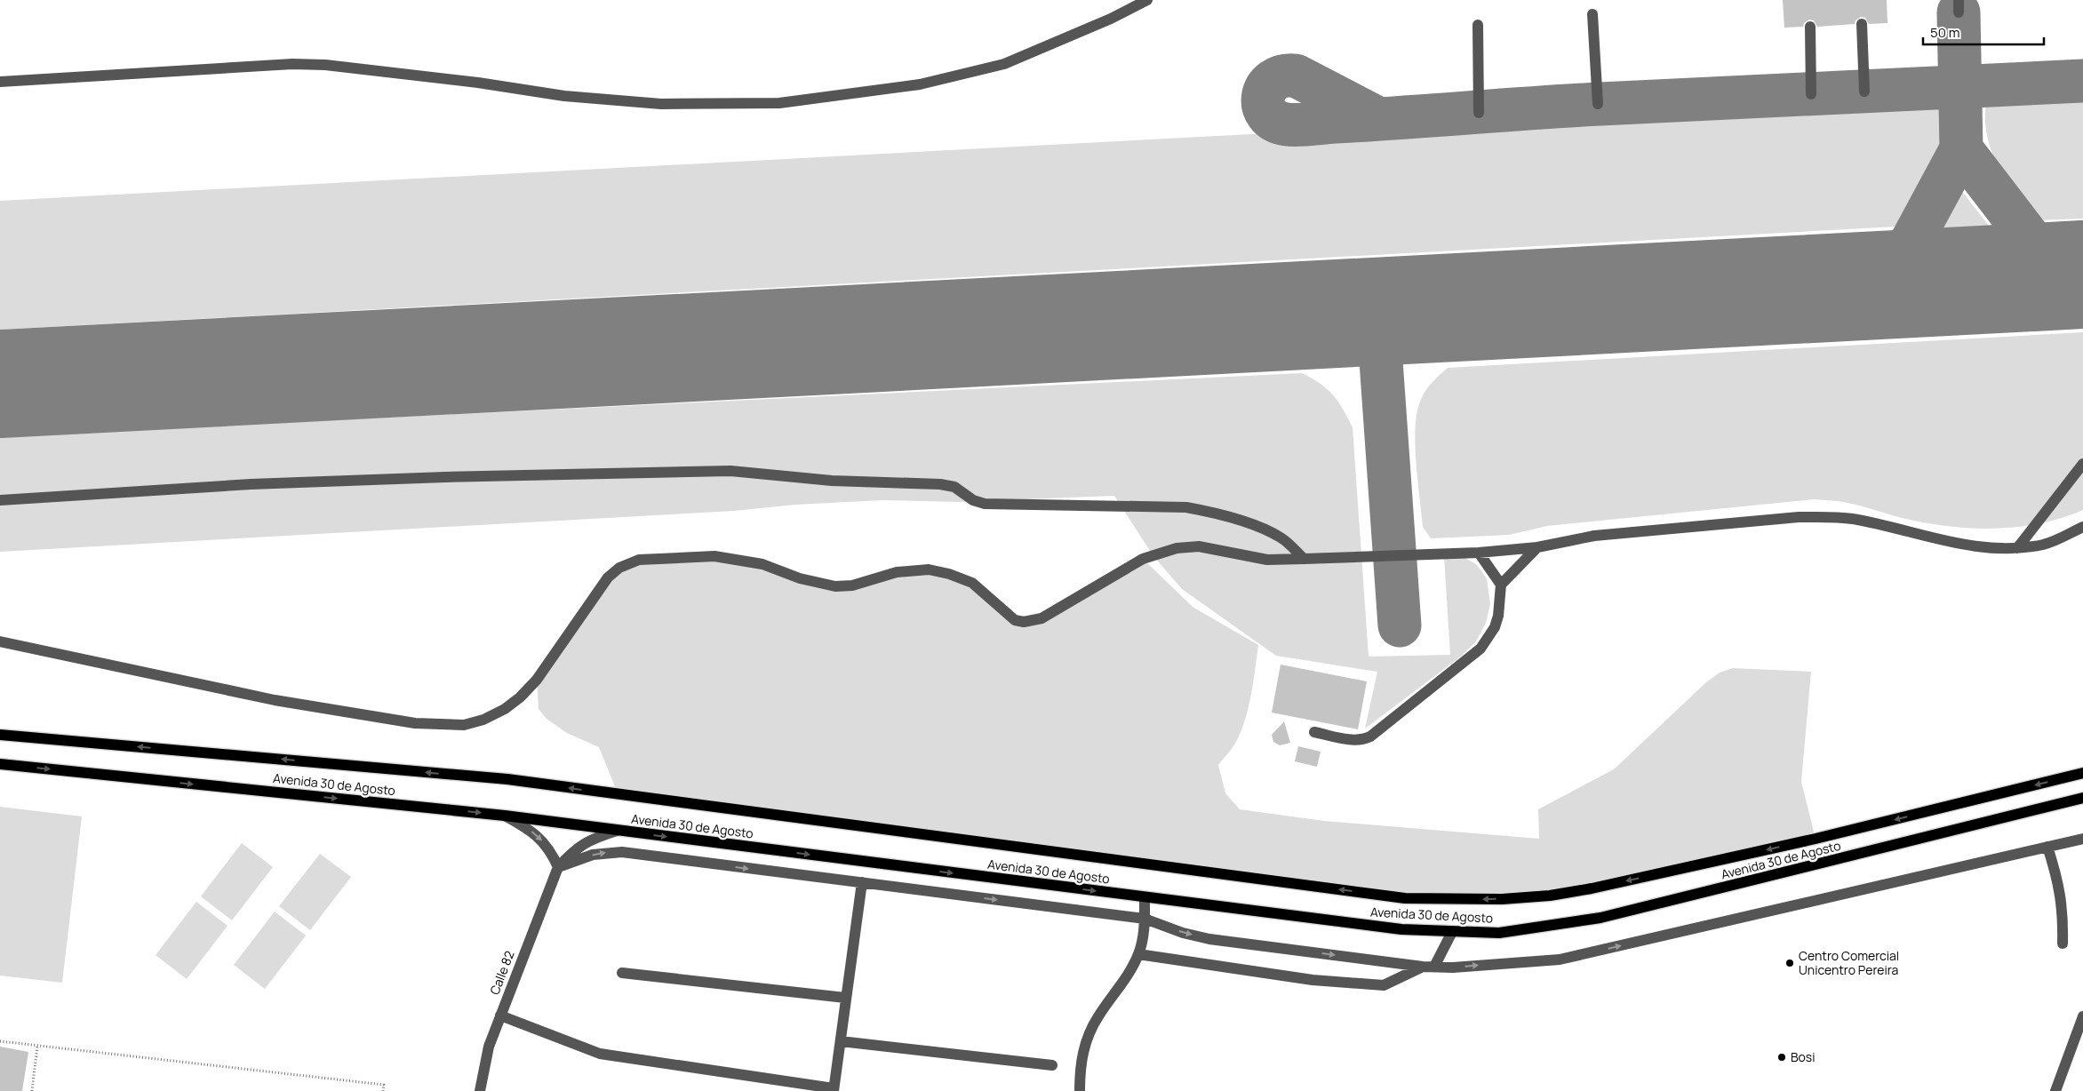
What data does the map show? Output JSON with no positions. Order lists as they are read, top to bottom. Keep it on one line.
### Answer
{"streets":{"main road":["Avenida 30 de Agosto"],"street":["Calle 82"]},"crossings":[["Avenida 30 de Agosto","Calle 82"]],"places":["Centro Comercial Unicentro Pereira","Bosi"],"scale_bar":"50 m"}
